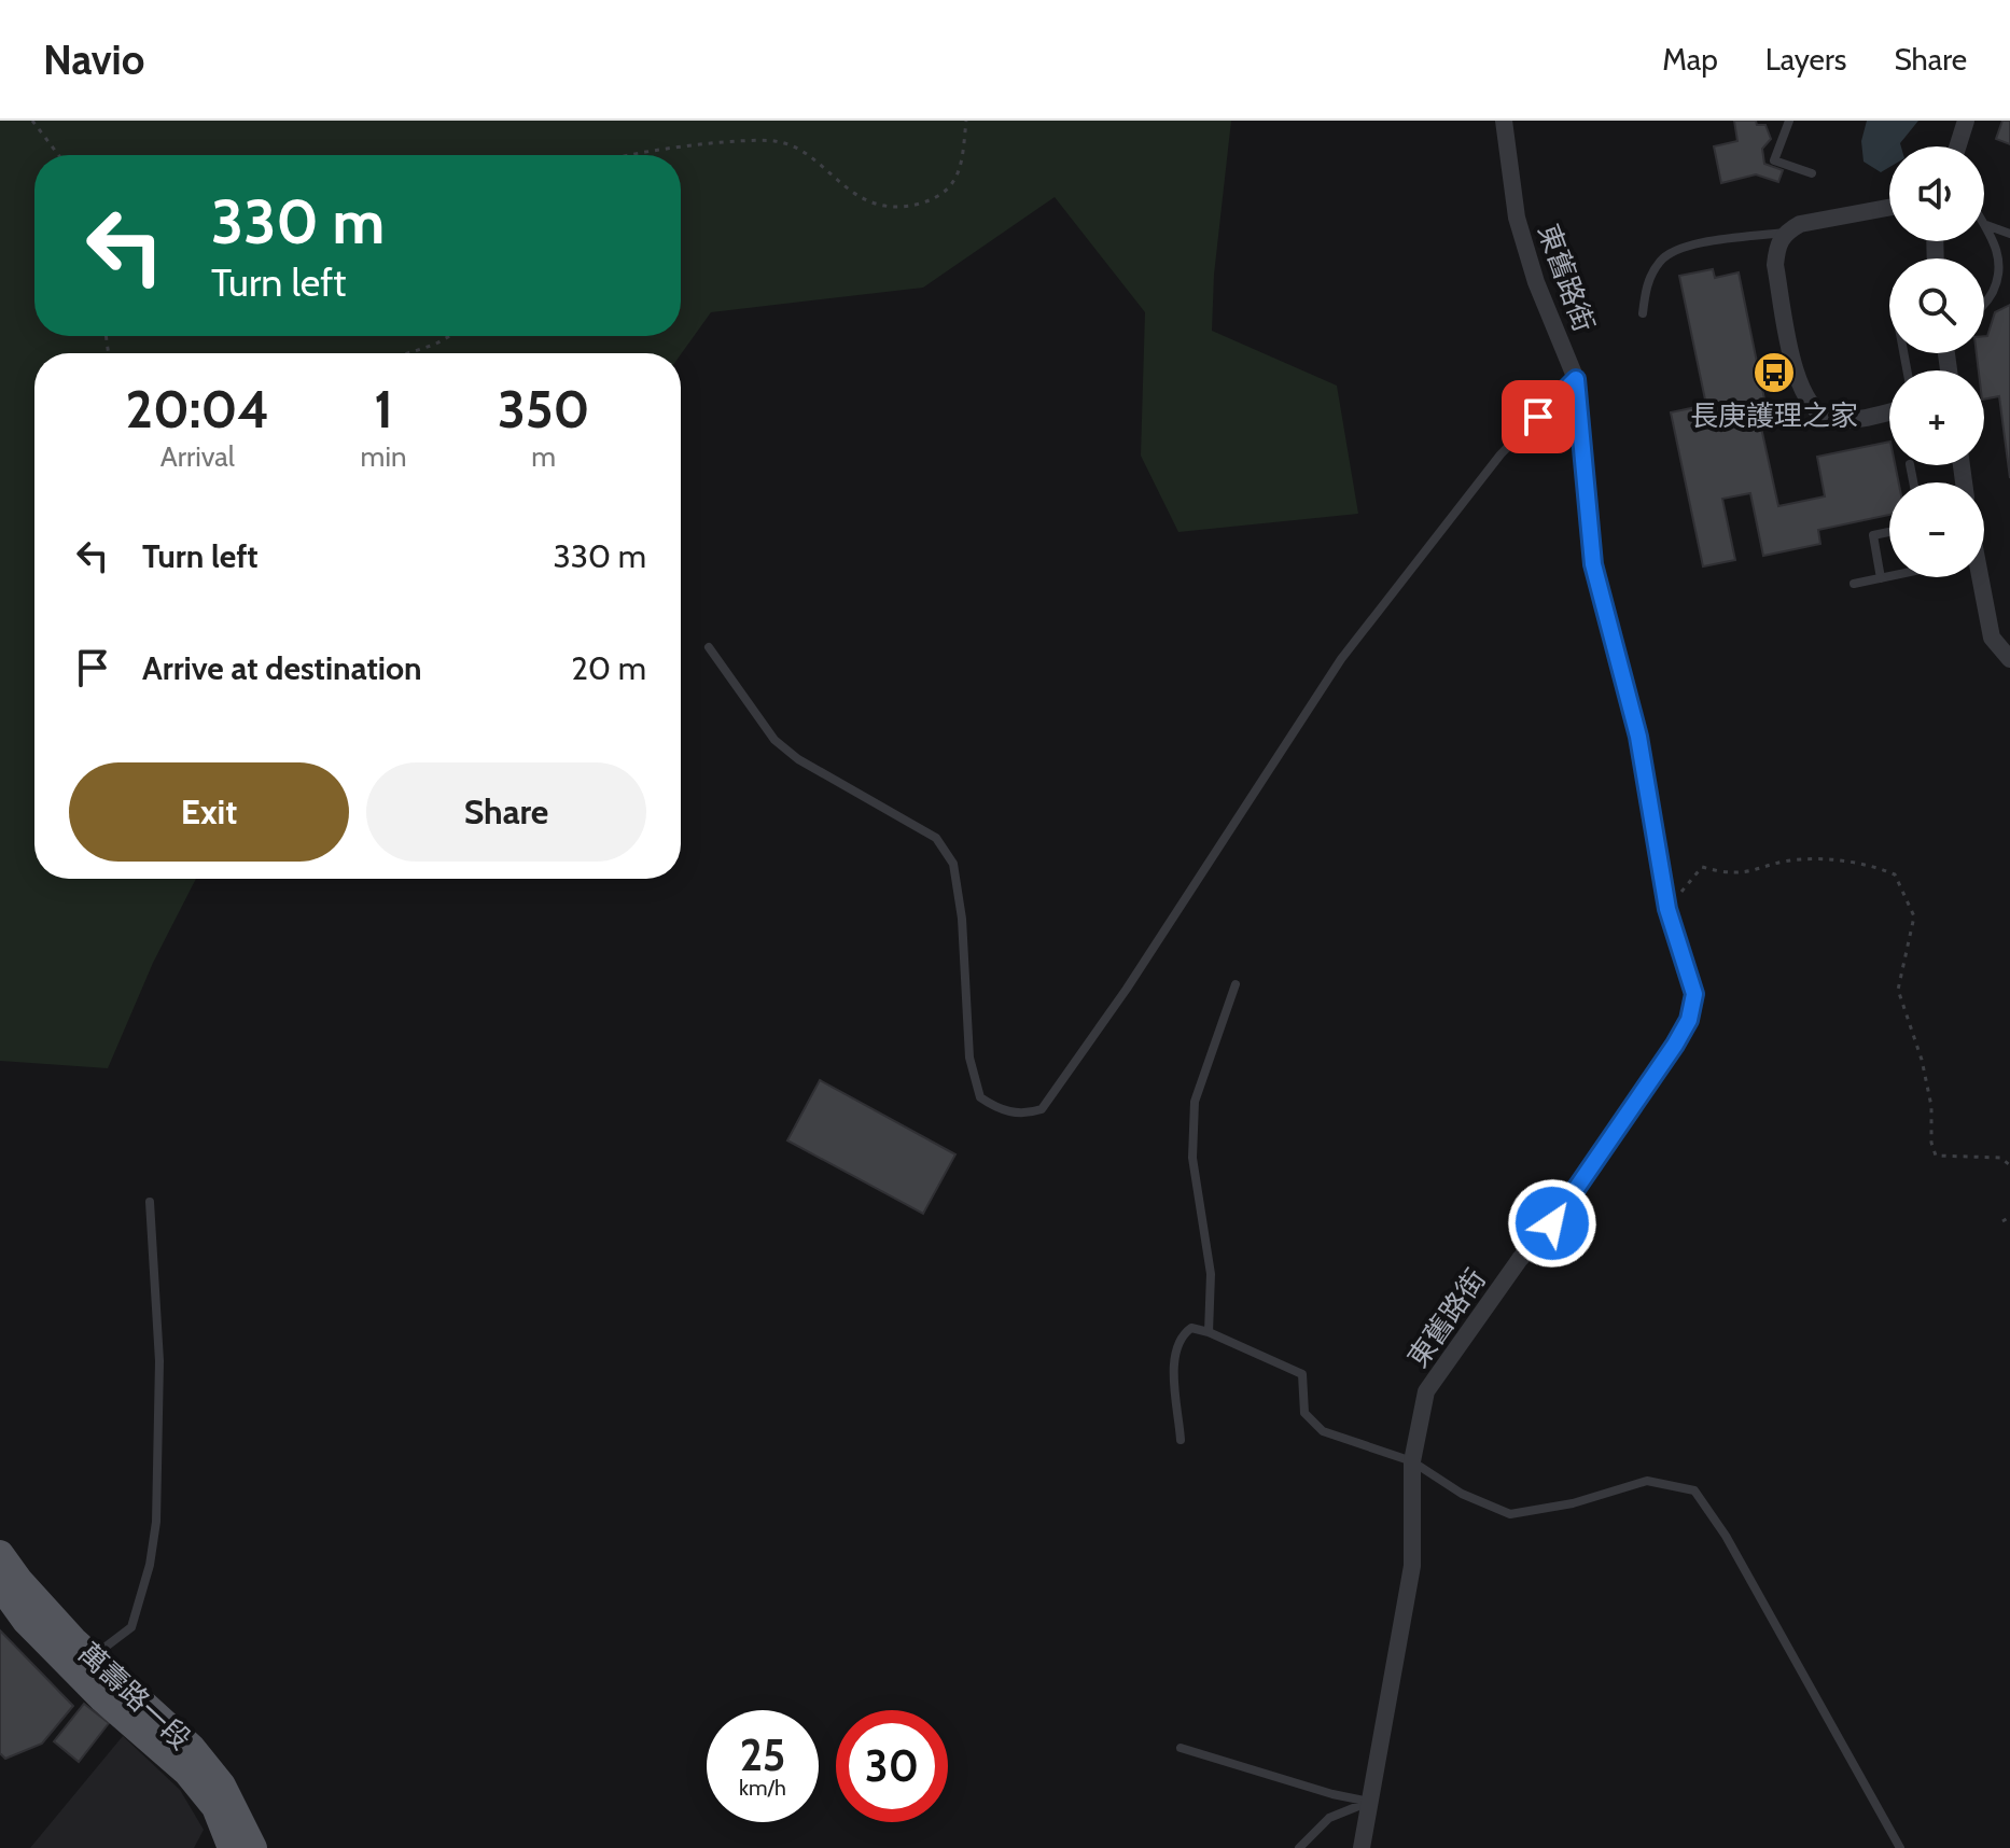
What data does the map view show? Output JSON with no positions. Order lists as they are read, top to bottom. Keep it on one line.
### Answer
{"streets":{"main road":["萬壽路一段"],"street":["東舊路街"]},"places":{"bus stop":["長庚護理之家"]},"page":{"header":"Navio","nav":["Map","Layers","Share"],"map_buttons":["+","−"],"turn":["330 m","Turn left"],"eta":["20:04","Arrival","1","min","350","m"],"list":[{"name":"Turn left","value":"330 m"},{"name":"Arrive at destination","value":"20 m"}],"buttons":["Exit","Share"],"speed":"25 km/h","limit":"30"}}
